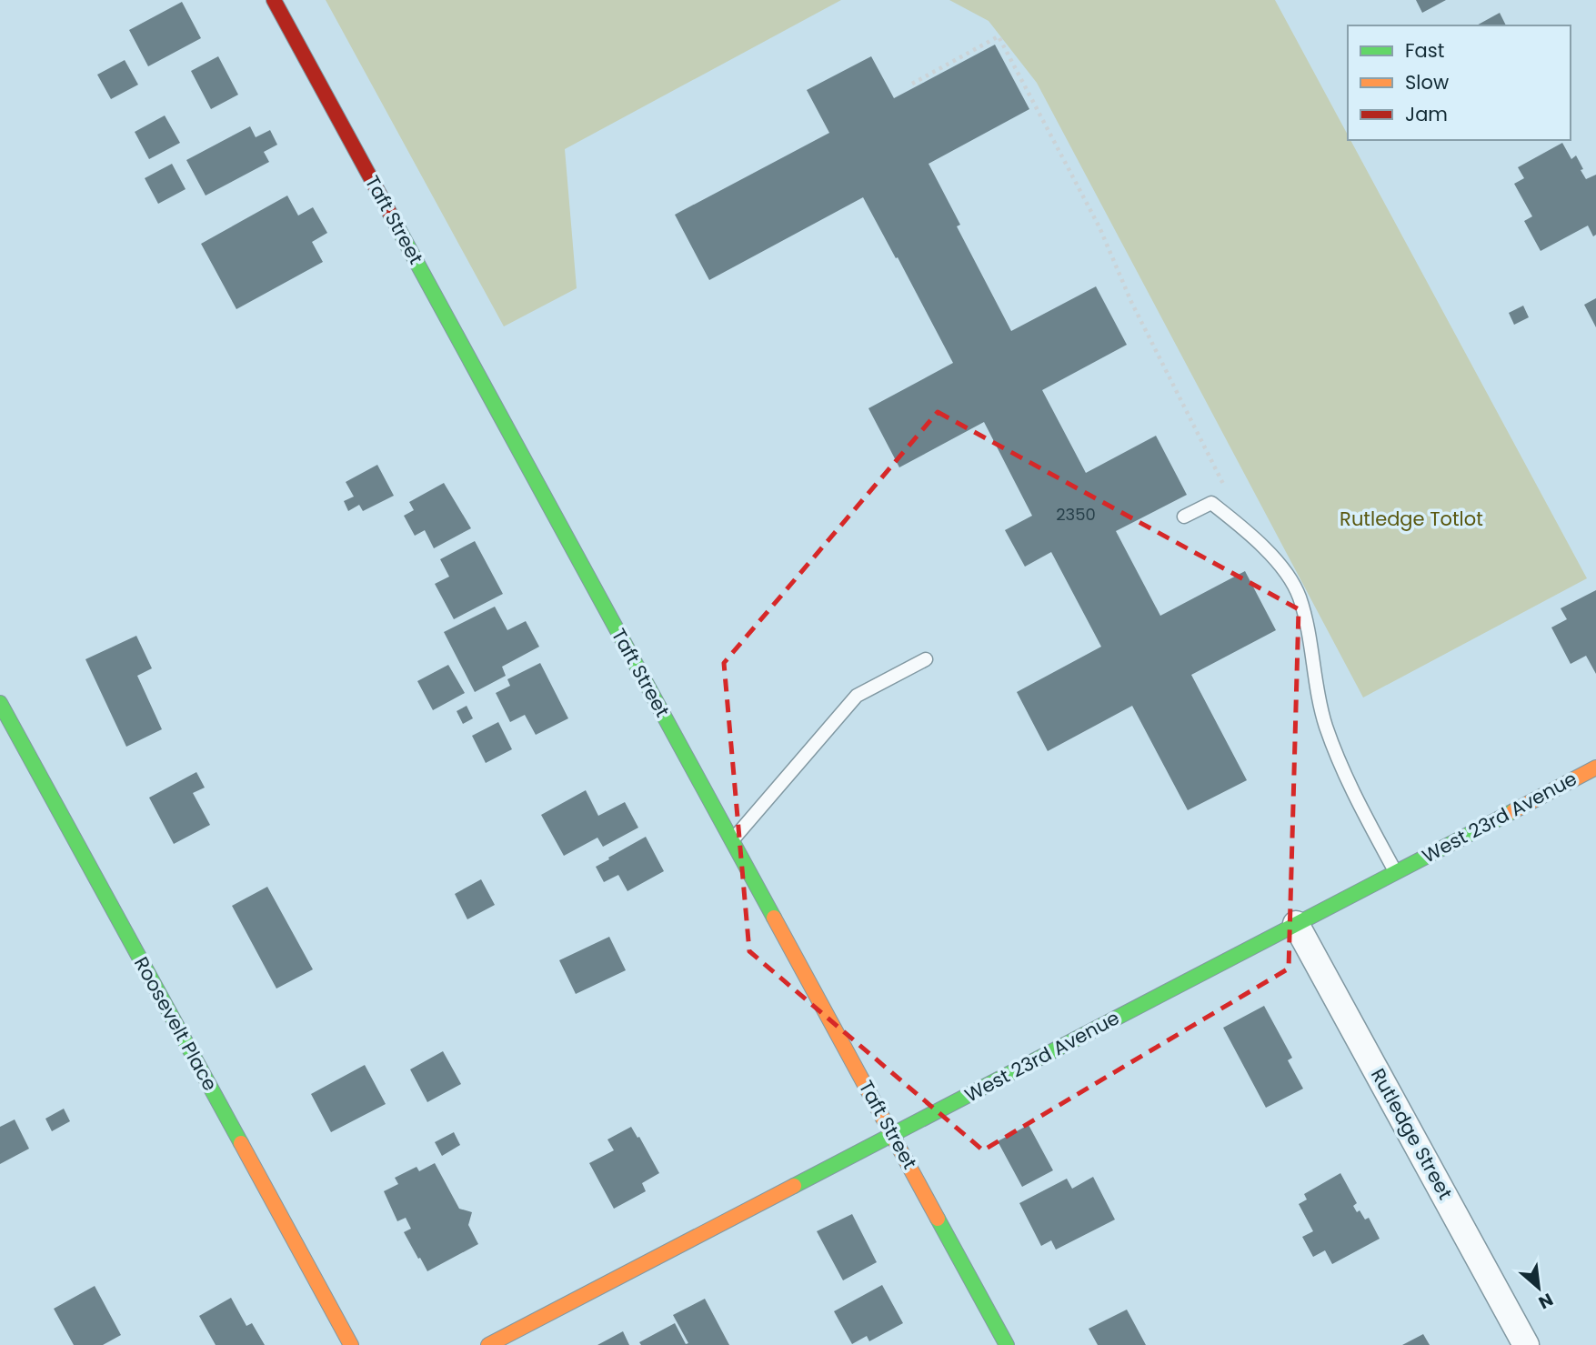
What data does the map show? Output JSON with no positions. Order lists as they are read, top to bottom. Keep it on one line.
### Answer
{"streets":{"street":["Taft Street","West 23rd Avenue","Roosevelt Place","Rutledge Street"]},"crossings":[["Taft Street","West 23rd Avenue"],["West 23rd Avenue","Rutledge Street"]],"parks":["Rutledge Totlot"],"house_numbers":["2350"],"legend":["Fast","Slow","Jam"],"north":"bottom right"}
